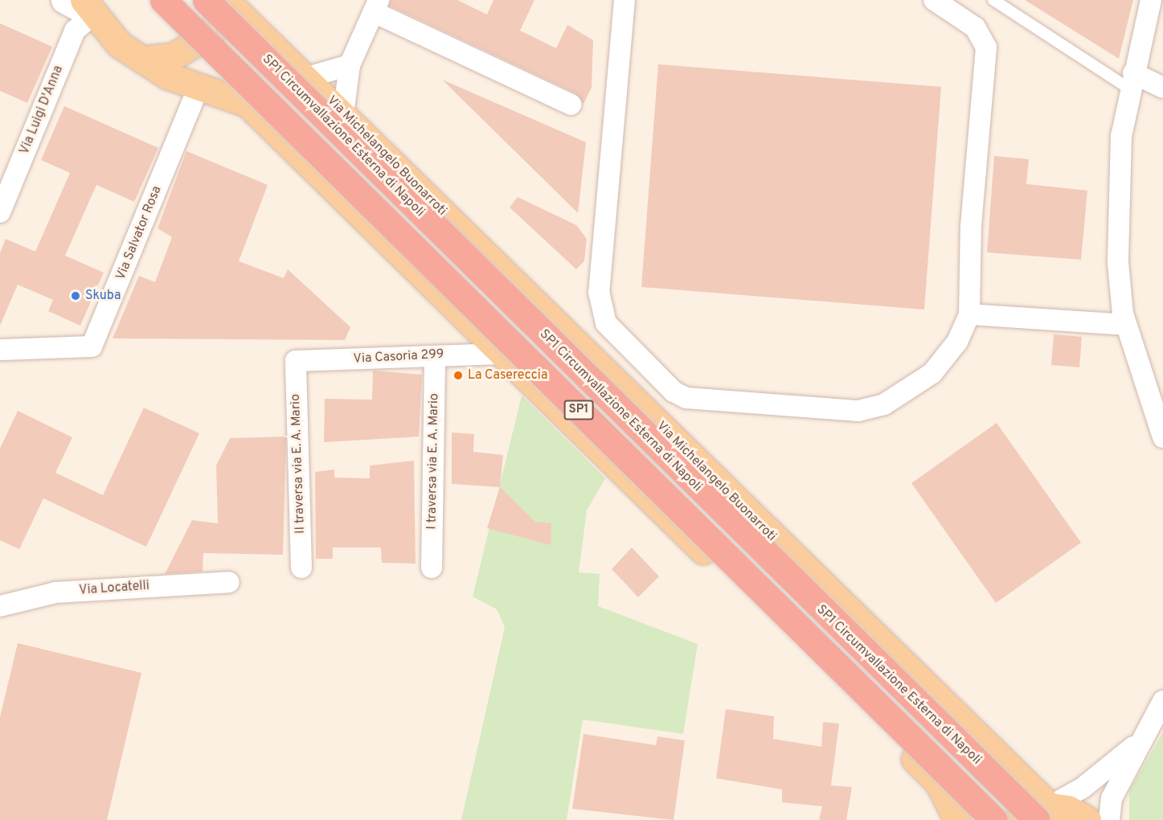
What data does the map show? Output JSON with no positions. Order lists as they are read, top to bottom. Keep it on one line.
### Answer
{"streets":{"highway":["SP1 Circumvallazione Esterna di Napoli","SP1"],"main road":["Via Michelangelo Buonarroti"],"street":["Via Luigi D'Anna","Via Salvator Rosa","Via Casoria 299","I traversa via E. A. Mario","II traversa via E. A. Mario","Via Locatelli"]},"crossings":[["SP1 Circumvallazione Esterna di Napoli","Via Michelangelo Buonarroti"],["Via Casoria 299","I traversa via E. A. Mario"],["Via Casoria 299","II traversa via E. A. Mario"]],"places":["Skuba","La Casereccia"]}
